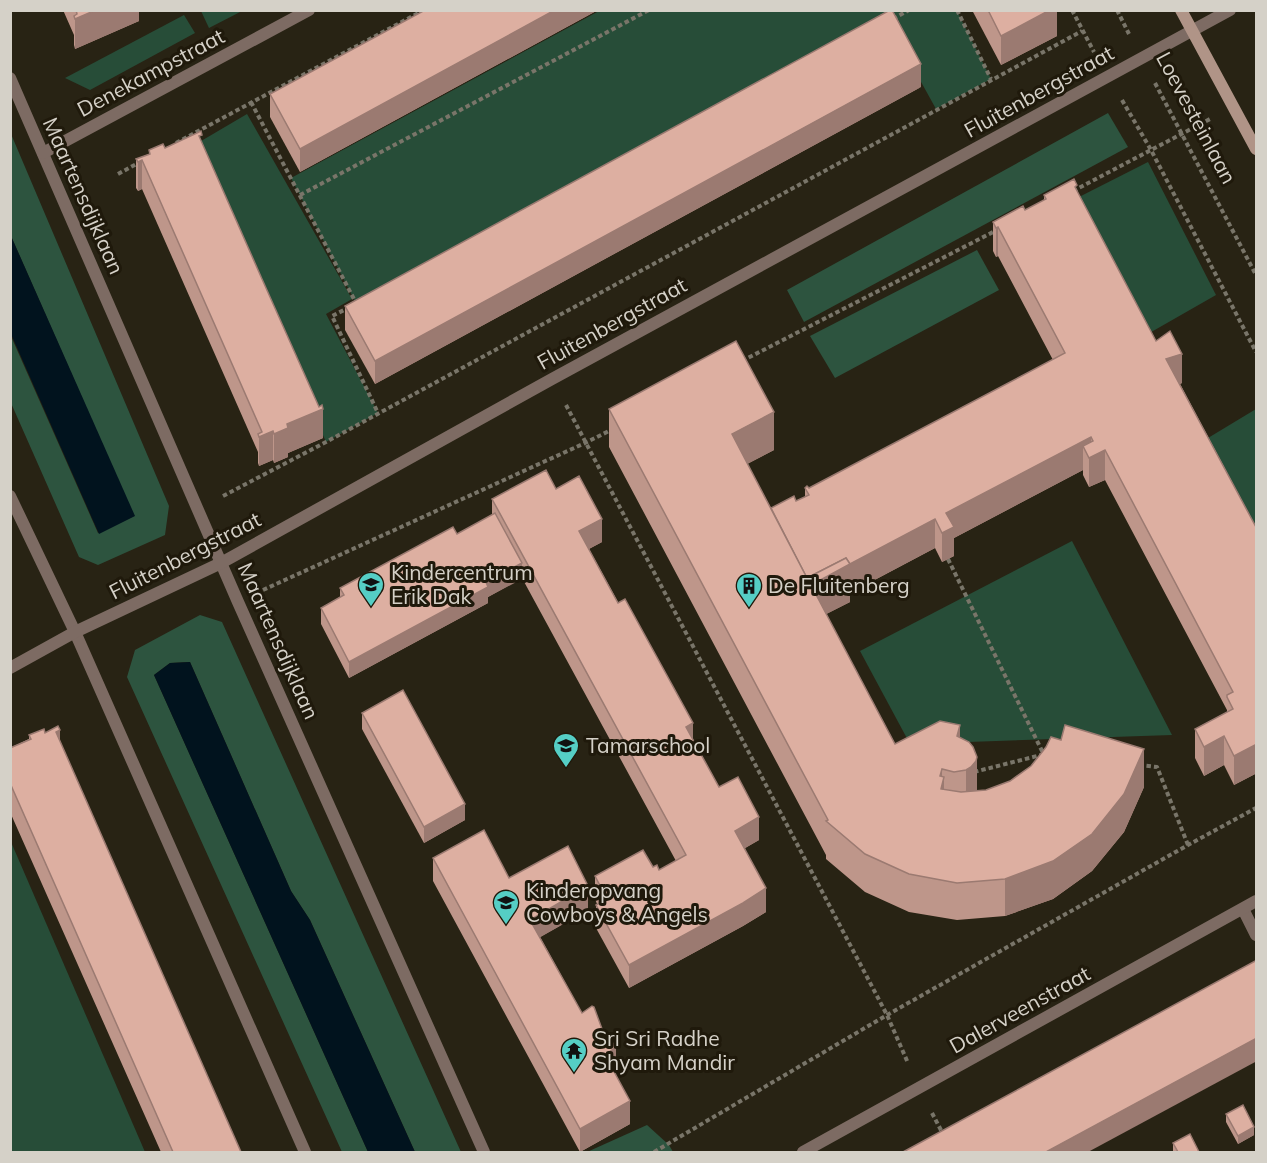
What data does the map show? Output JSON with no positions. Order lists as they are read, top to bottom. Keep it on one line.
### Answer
{"streets":{"main road":["Loevesteinlaan"],"street":["Denekampstraat","Fluitenbergstraat","Maartensdijklaan","Dalerveenstraat"]},"crossings":[["Denekampstraat","Maartensdijklaan"],["Fluitenbergstraat","Loevesteinlaan"],["Fluitenbergstraat","Maartensdijklaan"]],"places":{"school or university":["Kindercentrum Erik Dak","Tamarschool","Kinderopvang Cowboys & Angels"],"building":["De Fluitenberg"],"temple":["Sri Sri Radhe Shyam Mandir"]}}
